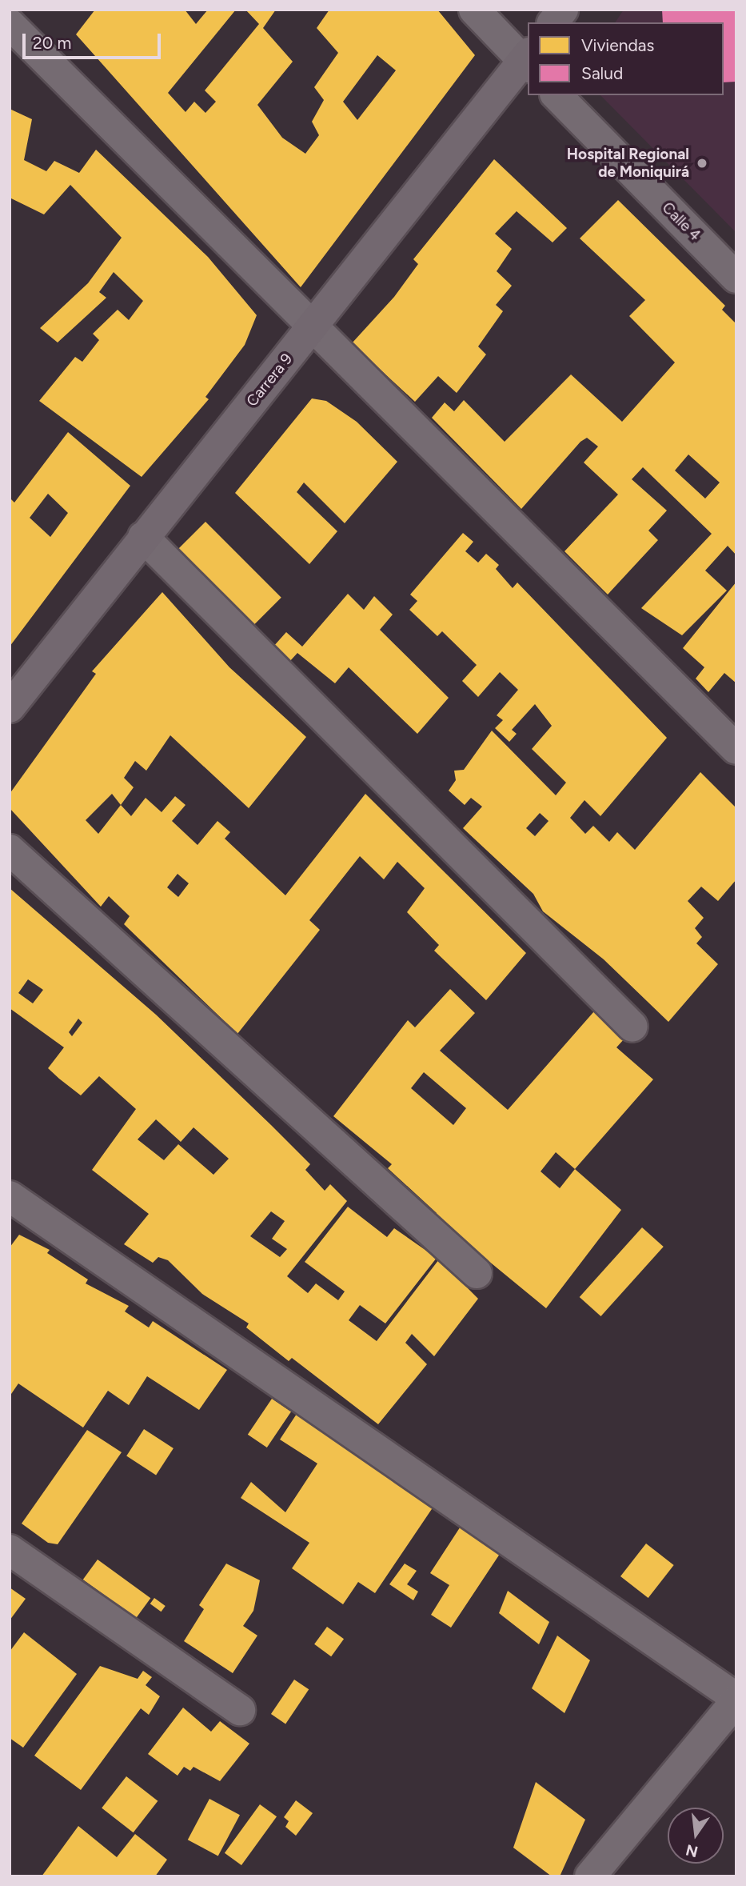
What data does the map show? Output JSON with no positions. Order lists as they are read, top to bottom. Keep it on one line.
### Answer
{"streets":{"main road":["Carrera 9"],"street":["Calle 4"]},"places":["Hospital Regional de Moniquirá"],"legend":["Viviendas","Salud"],"scale_bar":"20 m","north":"bottom"}
